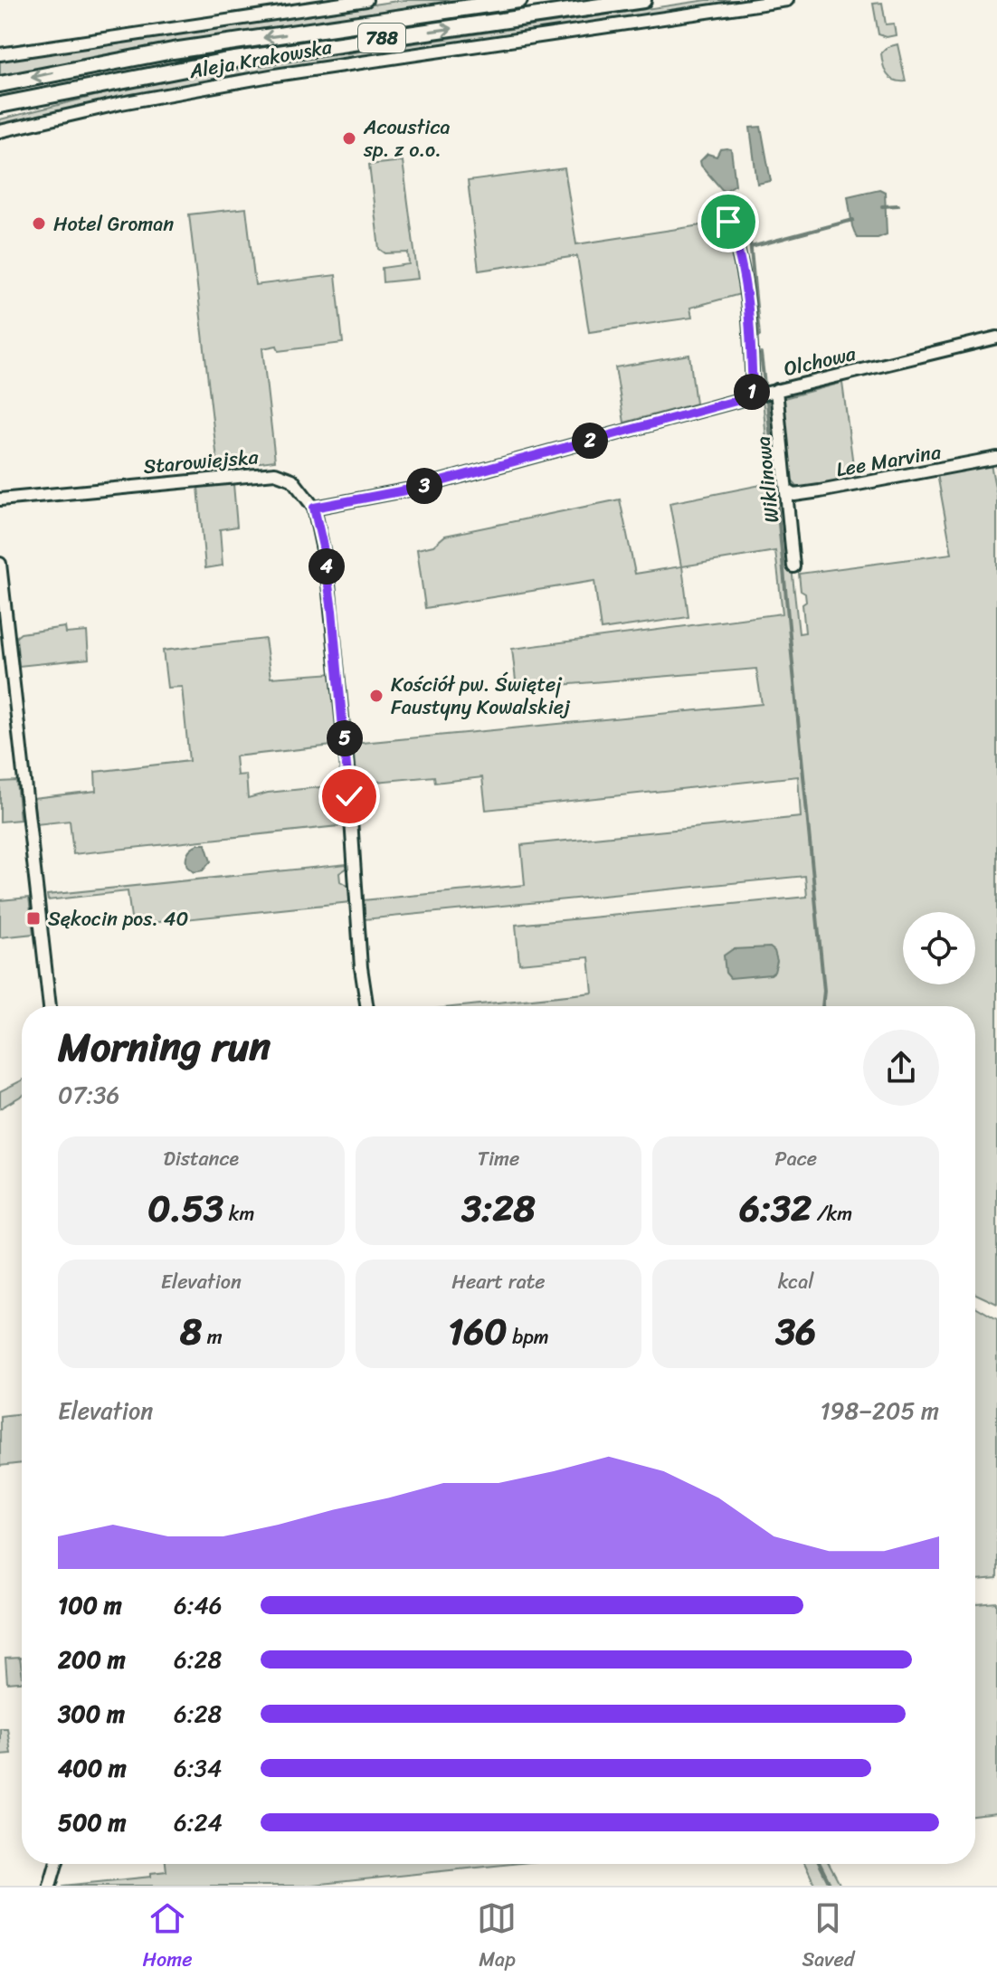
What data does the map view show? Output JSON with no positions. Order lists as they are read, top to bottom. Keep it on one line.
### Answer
{"streets":{"main road":["788","Aleja Krakowska"],"street":["Olchowa","Lee Marvina","Starowiejska","Wiklinowa"]},"crossings":[["Olchowa","Starowiejska"],["Olchowa","Wiklinowa"],["Lee Marvina","Wiklinowa"]],"places":{"other":["Acoustica sp. z o.o.","Hotel Groman","Kościół pw. Świętej Faustyny Kowalskiej"],"transit":["Sękocin pos. 40"]},"page":{"pins":["1","2","3","4","5"],"heading":["Morning run","07:36"],"stats":[["Distance","0.53 km"],["Time","3:28"],["Pace","6:32 /km"],["Elevation","8 m"],["Heart rate","160 bpm"],["kcal","36"]],"chart":["Elevation","198–205 m"],"list":[{"name":"100 m","note":"6:46"},{"name":"200 m","note":"6:28"},{"name":"300 m","note":"6:28"},{"name":"400 m","note":"6:34"},{"name":"500 m","note":"6:24"}],"tabs":["Home","Map","Saved"]}}
